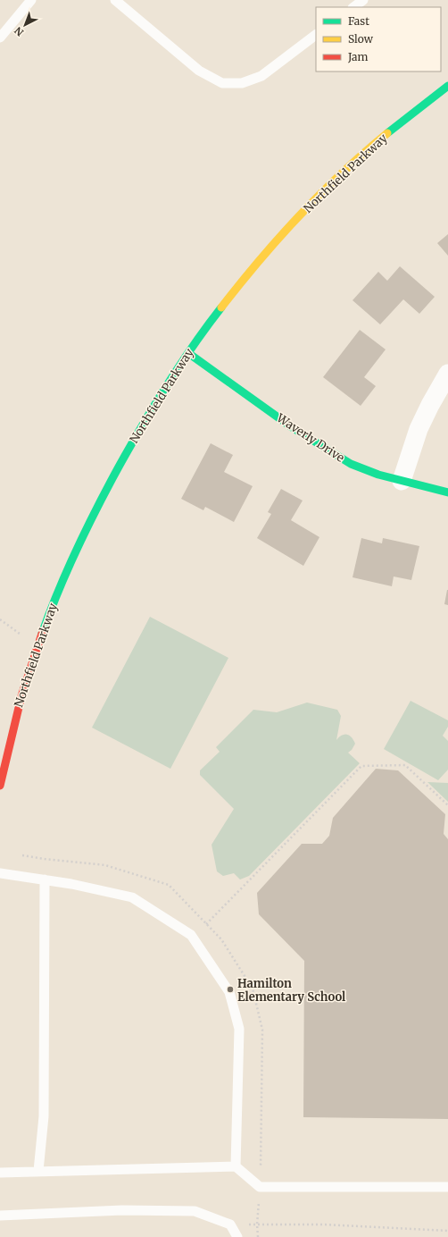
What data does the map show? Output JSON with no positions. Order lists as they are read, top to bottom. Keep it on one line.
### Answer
{"streets":{"street":["Northfield Parkway","Waverly Drive"]},"crossings":[["Northfield Parkway","Waverly Drive"]],"places":["Hamilton Elementary School"],"legend":["Fast","Slow","Jam"],"north":"bottom left"}
